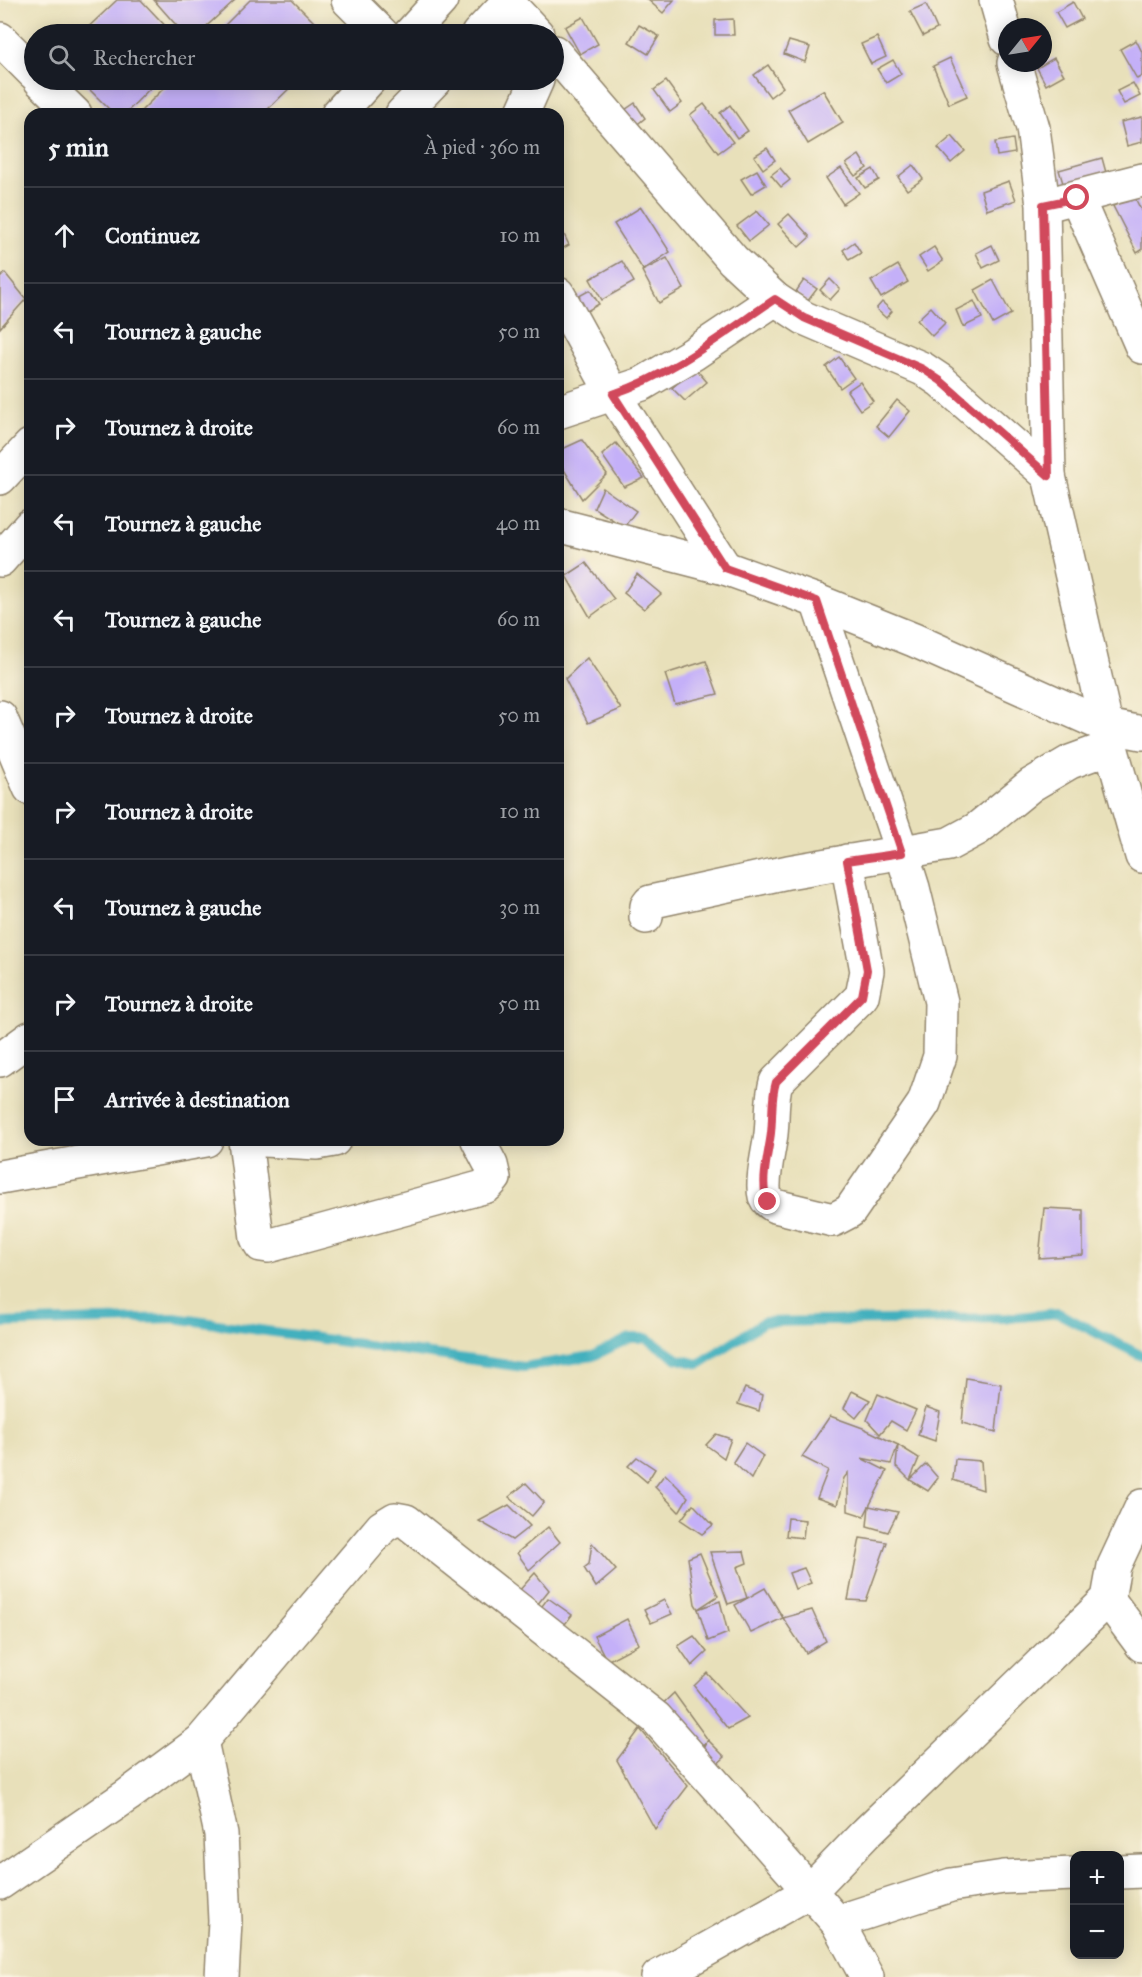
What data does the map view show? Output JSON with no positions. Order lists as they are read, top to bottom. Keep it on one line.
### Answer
{"north":"top right","page":{"search":"Rechercher","heading":["5 min","À pied · 360 m"],"list":[["Continuez","10 m"],["Tournez à gauche","50 m"],["Tournez à droite","60 m"],["Tournez à gauche","40 m"],["Tournez à gauche","60 m"],["Tournez à droite","50 m"],["Tournez à droite","10 m"],["Tournez à gauche","30 m"],["Tournez à droite","50 m"],"Arrivée à destination"],"map_buttons":["+","−"]}}
